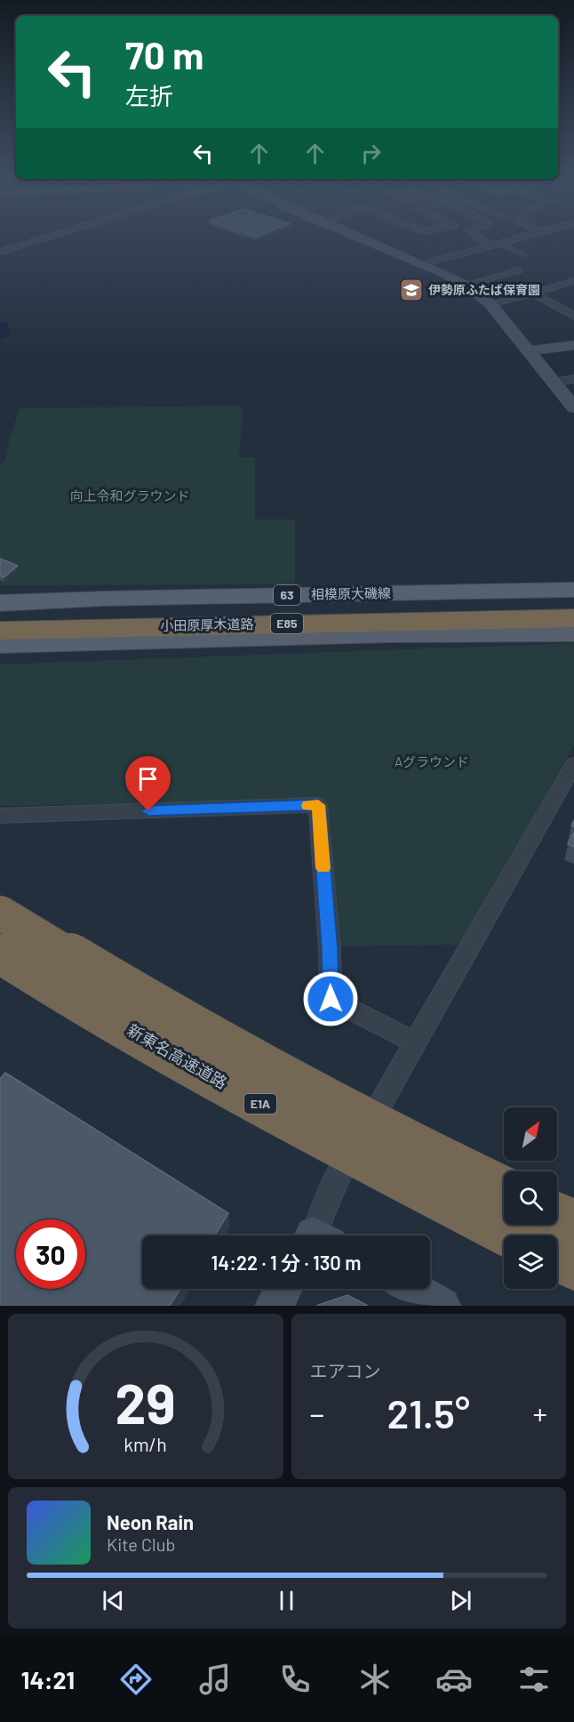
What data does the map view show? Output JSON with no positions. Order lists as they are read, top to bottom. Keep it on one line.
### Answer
{"streets":{"highway":["E85","小田原厚木道路","新東名高速道路","E1A"],"main road":["相模原大磯線","63"]},"parks":["向上令和グラウンド","Aグラウンド"],"places":{"school or university":["伊勢原ふたば保育園"]},"north":"top right","page":{"turn":["70 m","左折"],"limit":"30","trip":"14:22 · 1 分 · 130 m","tile":"エアコン","heat":["−","21.5°","+"],"song":["Neon Rain","Kite Club"],"tabs":"14:21","gauge":["29","km/h"]}}
